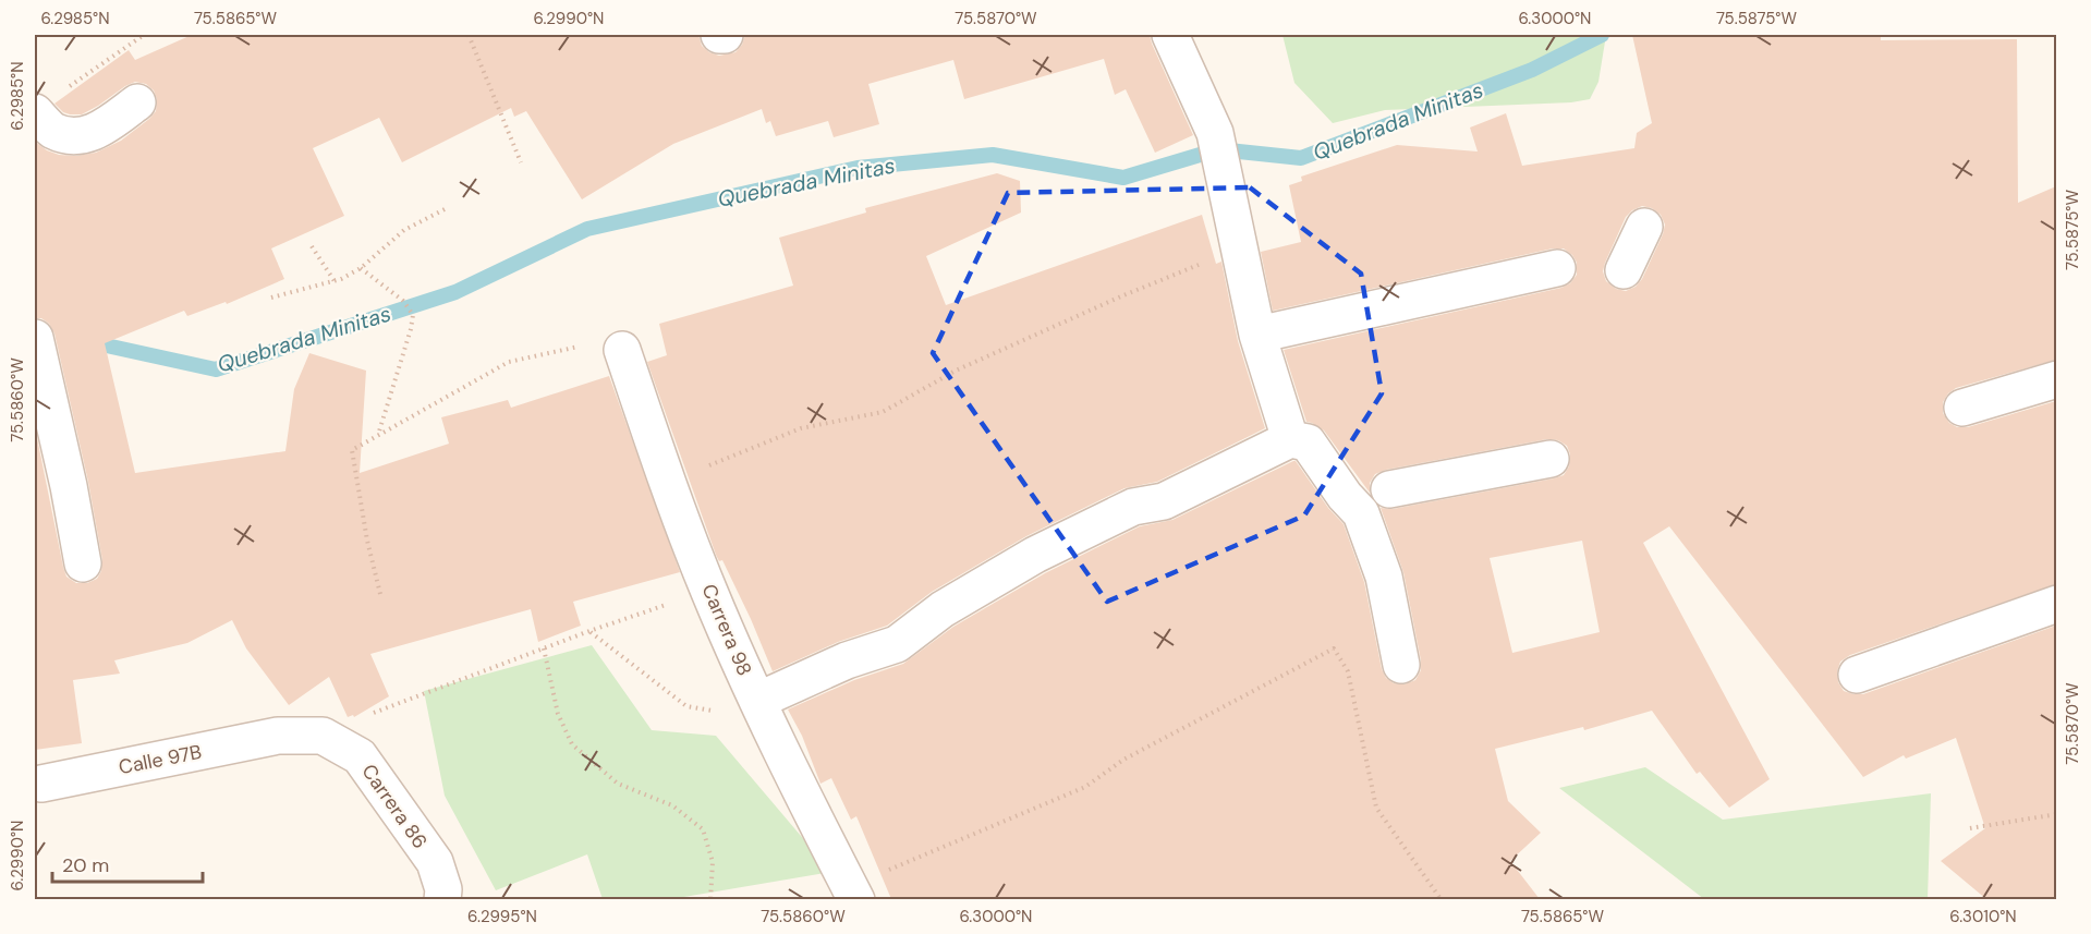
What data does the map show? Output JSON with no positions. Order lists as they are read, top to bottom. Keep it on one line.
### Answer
{"streets":{"street":["Carrera 98","Calle 97B","Carrera 86"]},"crossings":[["Calle 97B","Carrera 86"]],"water":["Quebrada Minitas"],"scale_bar":"20 m","coordinates":["6.2985°N","75.5865°W","6.2990°N","75.5870°W","6.3000°N","75.5875°W","75.5860°W","6.2995°N","6.3010°N"]}
